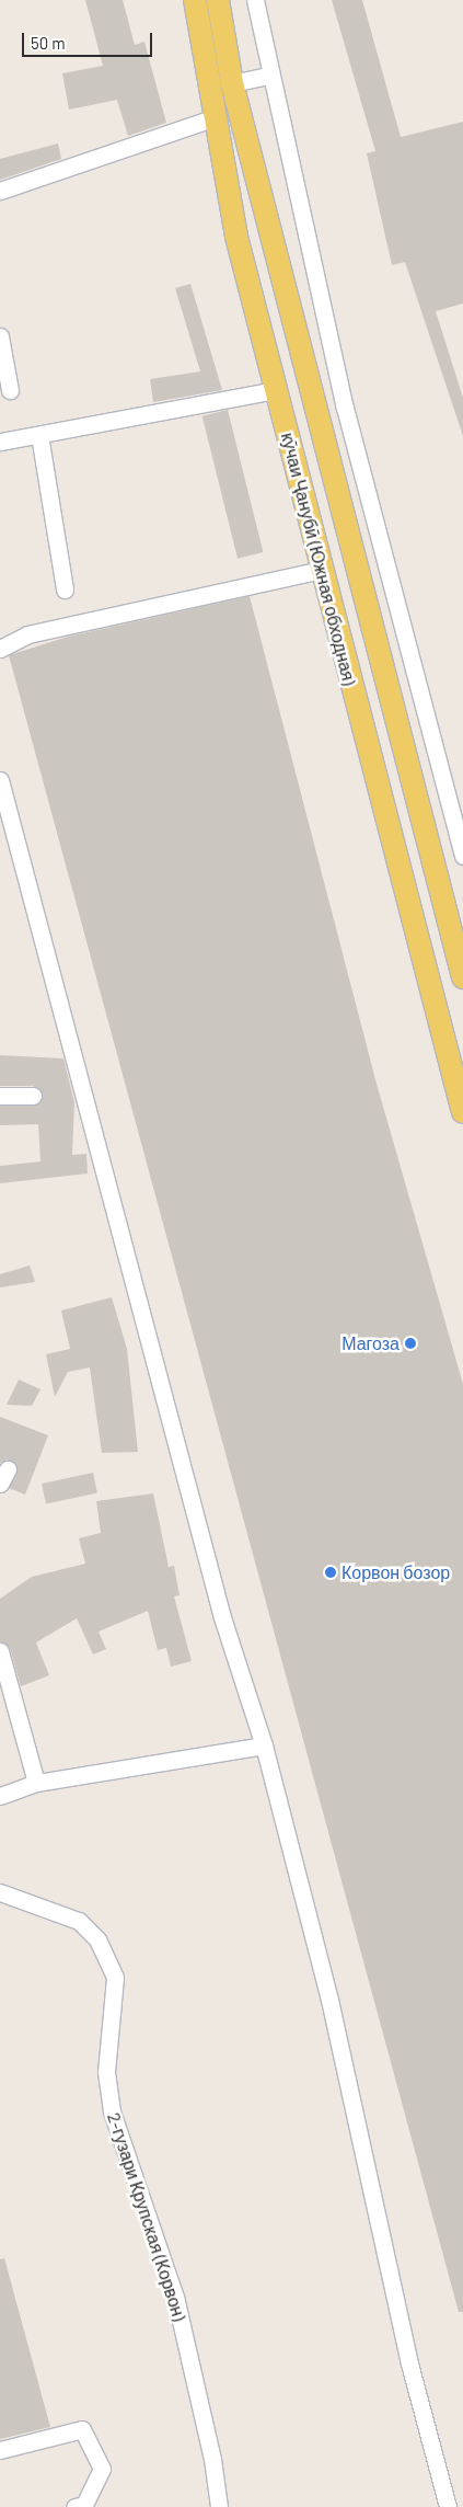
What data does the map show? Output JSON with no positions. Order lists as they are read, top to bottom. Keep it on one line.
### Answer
{"streets":{"main road":["кӯчаи Ҷанубӣ (Южная обходная)"],"street":["2-гузари Крупская (Корвон)"]},"places":["Магоза","Корвон бозор"],"scale_bar":"50 m"}
